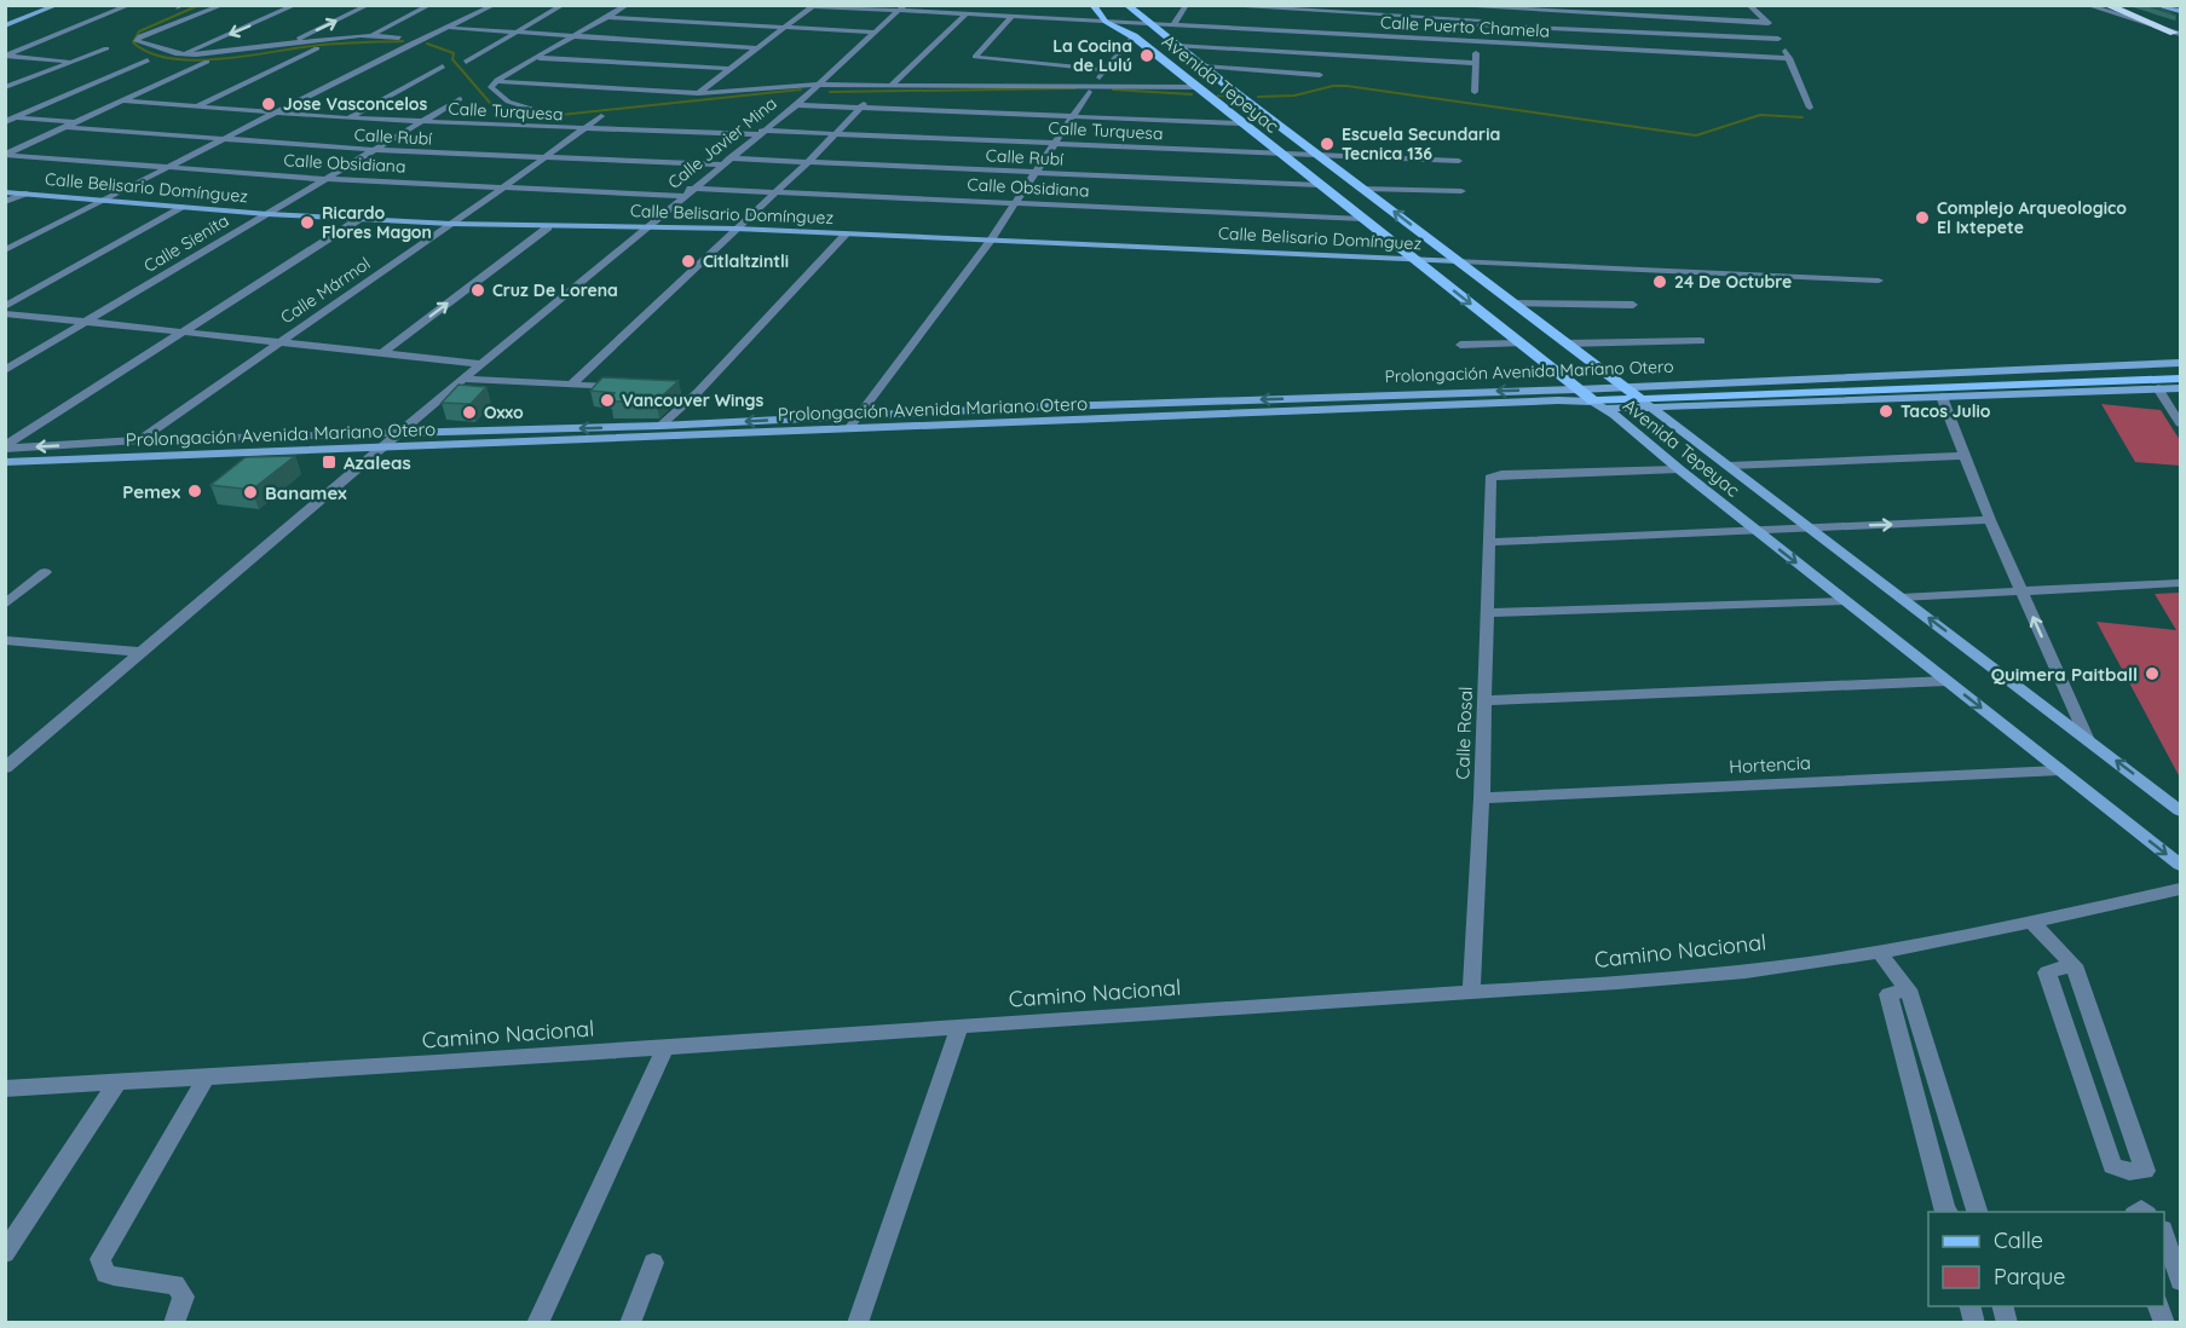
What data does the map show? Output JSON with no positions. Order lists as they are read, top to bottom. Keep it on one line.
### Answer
{"streets":{"main road":["Avenida Tepeyac","Prolongación Avenida Mariano Otero"],"street":["Calle Puerto Chamela","Calle Turquesa","Calle Rubí","Calle Javier Mina","Calle Obsidiana","Calle Belisario Domínguez","Calle Sienita","Calle Mármol","Calle Rosal","Hortencia","Camino Nacional"]},"crossings":[["Calle Puerto Chamela","Avenida Tepeyac"],["Calle Puerto Chamela","Calle Javier Mina"],["Avenida Tepeyac","Calle Turquesa"],["Avenida Tepeyac","Calle Rubí"],["Avenida Tepeyac","Calle Obsidiana"],["Avenida Tepeyac","Calle Belisario Domínguez"],["Avenida Tepeyac","Prolongación Avenida Mariano Otero"],["Avenida Tepeyac","Calle Rosal"],["Avenida Tepeyac","Hortencia"],["Calle Turquesa","Calle Javier Mina"],["Calle Turquesa","Calle Sienita"],["Calle Turquesa","Calle Mármol"],["Calle Rubí","Calle Javier Mina"],["Calle Rubí","Calle Sienita"],["Calle Rubí","Calle Mármol"],["Calle Javier Mina","Calle Obsidiana"],["Calle Javier Mina","Calle Belisario Domínguez"],["Calle Javier Mina","Prolongación Avenida Mariano Otero"],["Calle Obsidiana","Calle Sienita"],["Calle Obsidiana","Calle Mármol"],["Calle Belisario Domínguez","Calle Sienita"],["Calle Belisario Domínguez","Calle Mármol"],["Calle Rosal","Hortencia"],["Calle Rosal","Camino Nacional"]],"places":{"other":["La Cocina de Lulú","Jose Vasconcelos","Escuela Secundaria Tecnica 136","Complejo Arqueologico El Ixtepete","Ricardo Flores Magon","Citlaltzintli","24 De Octubre","Cruz De Lorena","Vancouver Wings","Tacos Julio","Oxxo","Pemex","Banamex","Quimera Paitball"],"transit":["Azaleas"]},"legend":["Calle","Parque"]}
